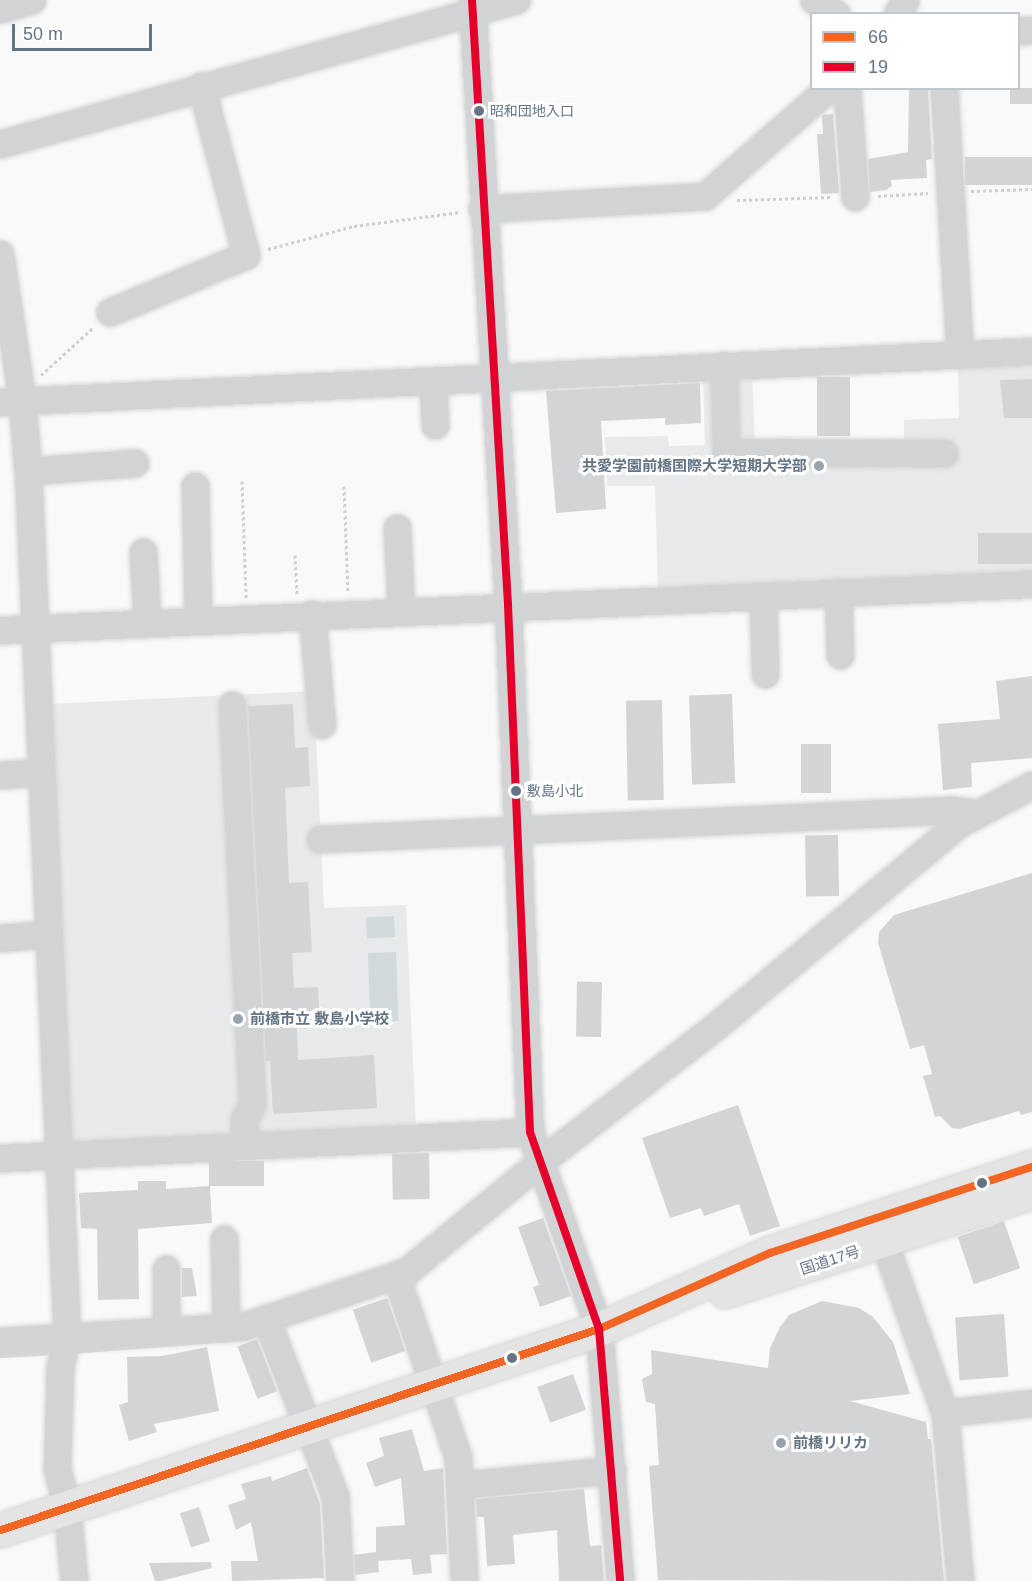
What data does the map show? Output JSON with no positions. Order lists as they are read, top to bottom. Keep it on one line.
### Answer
{"streets":{"highway":["国道17号"]},"places":["昭和団地入口","共愛学園前橋国際大学短期大学部","敷島小北","前橋市立 敷島小学校","前橋リリカ"],"lines":["transit line 19","transit line 66"],"legend":["66","19"],"scale_bar":"50 m"}
